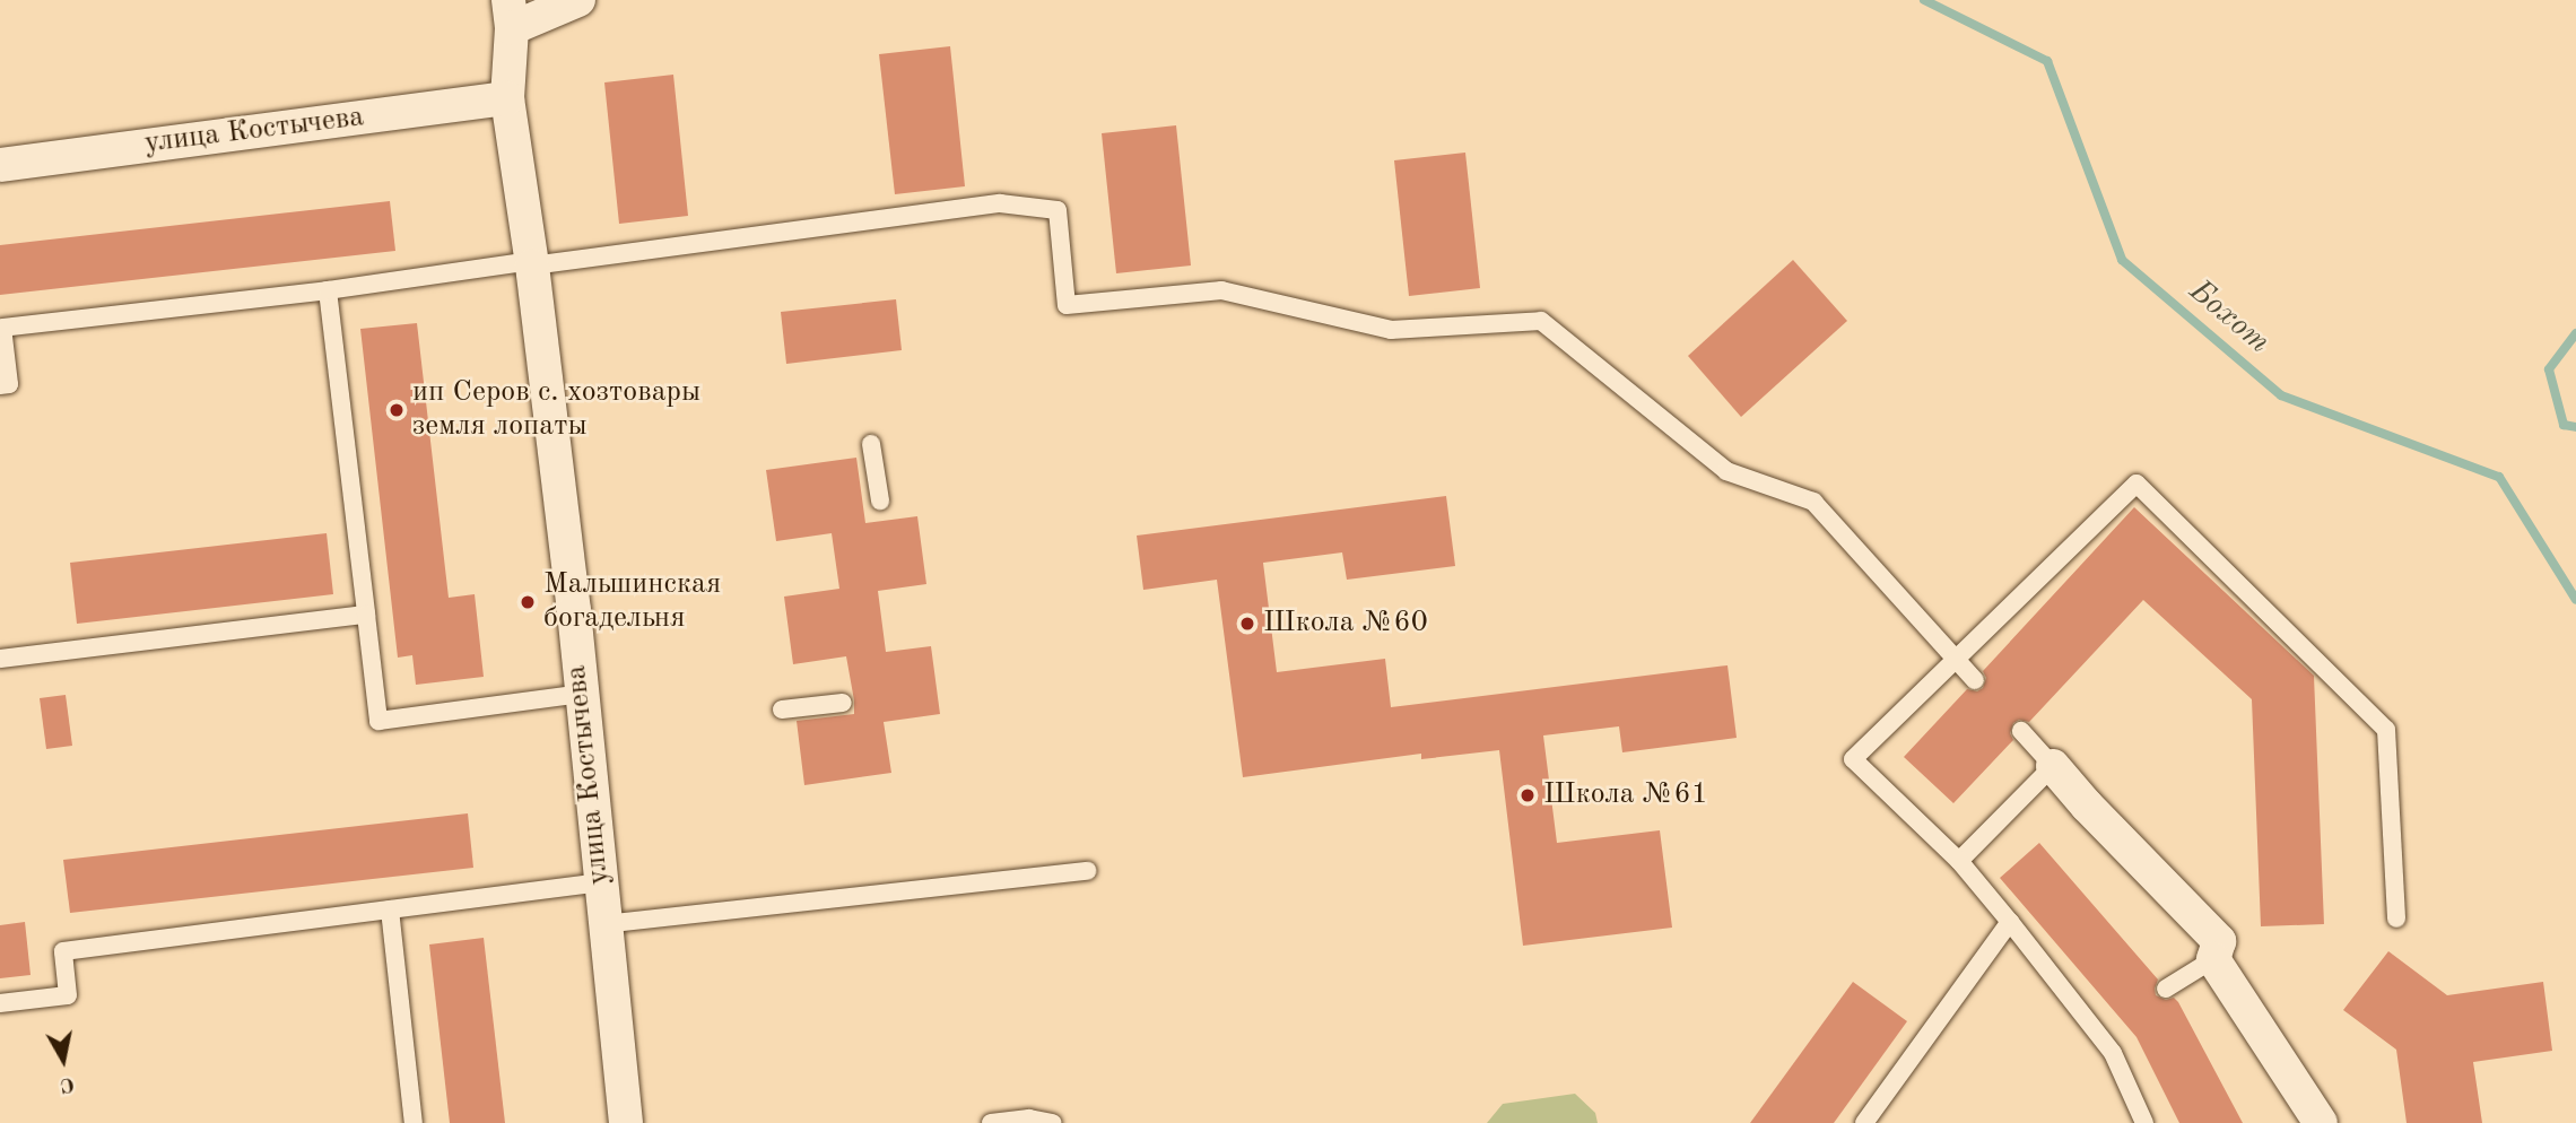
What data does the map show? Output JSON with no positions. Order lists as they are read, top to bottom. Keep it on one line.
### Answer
{"streets":{"street":["улица Костычева"]},"water":["Бохот"],"places":["ип Серов с. хозтовары земля лопаты","Мальшинская богадельня","Школа №60","Школа №61"],"north":"bottom"}
